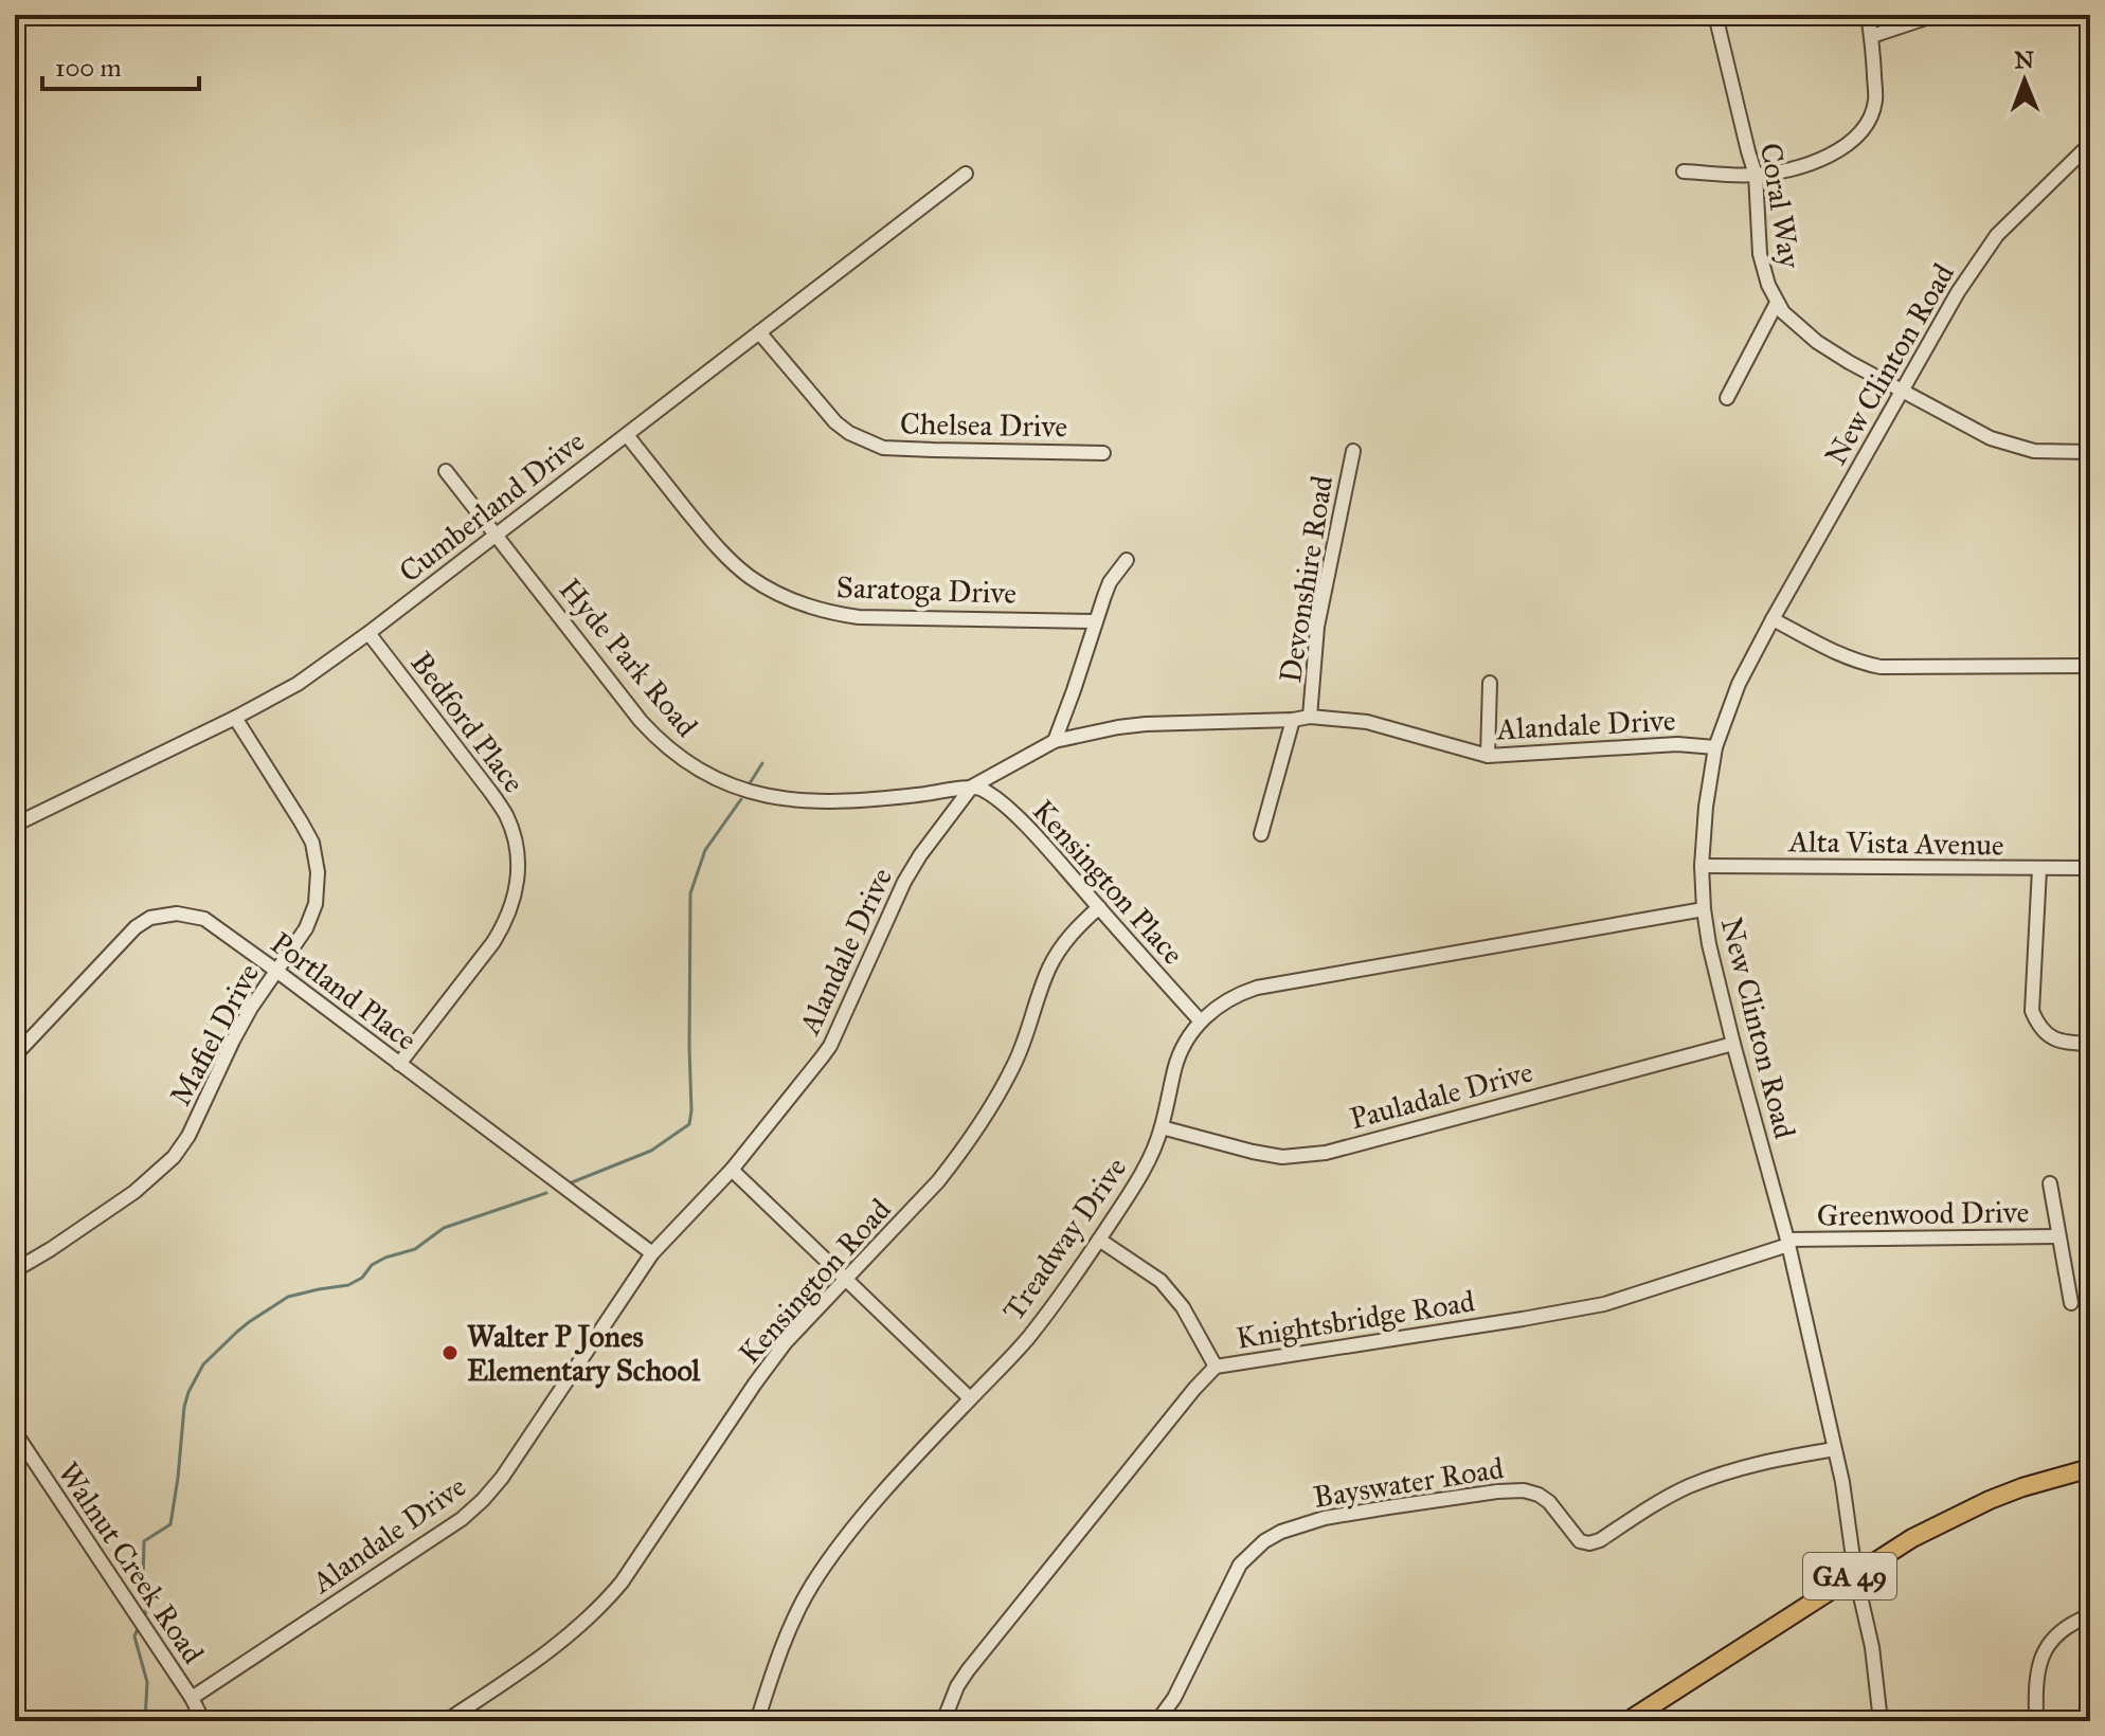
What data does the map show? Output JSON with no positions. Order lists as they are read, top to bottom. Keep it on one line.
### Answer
{"streets":{"main road":["GA 49"],"street":["Coral Way","New Clinton Road","Chelsea Drive","Cumberland Drive","Devonshire Road","Saratoga Drive","Hyde Park Road","Bedford Place","Alandale Drive","Alta Vista Avenue","Kensington Place","Portland Place","Mafiel Drive","Pauladale Drive","Greenwood Drive","Treadway Drive","Kensington Road","Knightsbridge Road","Bayswater Road","Walnut Creek Road"]},"crossings":[["Coral Way","New Clinton Road"],["New Clinton Road","Alandale Drive"],["New Clinton Road","Alta Vista Avenue"],["New Clinton Road","Pauladale Drive"],["New Clinton Road","Greenwood Drive"],["New Clinton Road","Treadway Drive"],["New Clinton Road","Knightsbridge Road"],["New Clinton Road","Bayswater Road"],["New Clinton Road","GA 49"],["Chelsea Drive","Cumberland Drive"],["Cumberland Drive","Saratoga Drive"],["Cumberland Drive","Hyde Park Road"],["Cumberland Drive","Bedford Place"],["Cumberland Drive","Mafiel Drive"],["Devonshire Road","Alandale Drive"],["Hyde Park Road","Alandale Drive"],["Hyde Park Road","Kensington Place"],["Bedford Place","Portland Place"],["Alandale Drive","Kensington Place"],["Alandale Drive","Portland Place"],["Alandale Drive","Walnut Creek Road"],["Kensington Place","Treadway Drive"],["Kensington Place","Kensington Road"],["Portland Place","Mafiel Drive"],["Pauladale Drive","Treadway Drive"],["Greenwood Drive","Knightsbridge Road"]],"places":["Walter P Jones Elementary School"],"scale_bar":"100 m","north":"top"}
